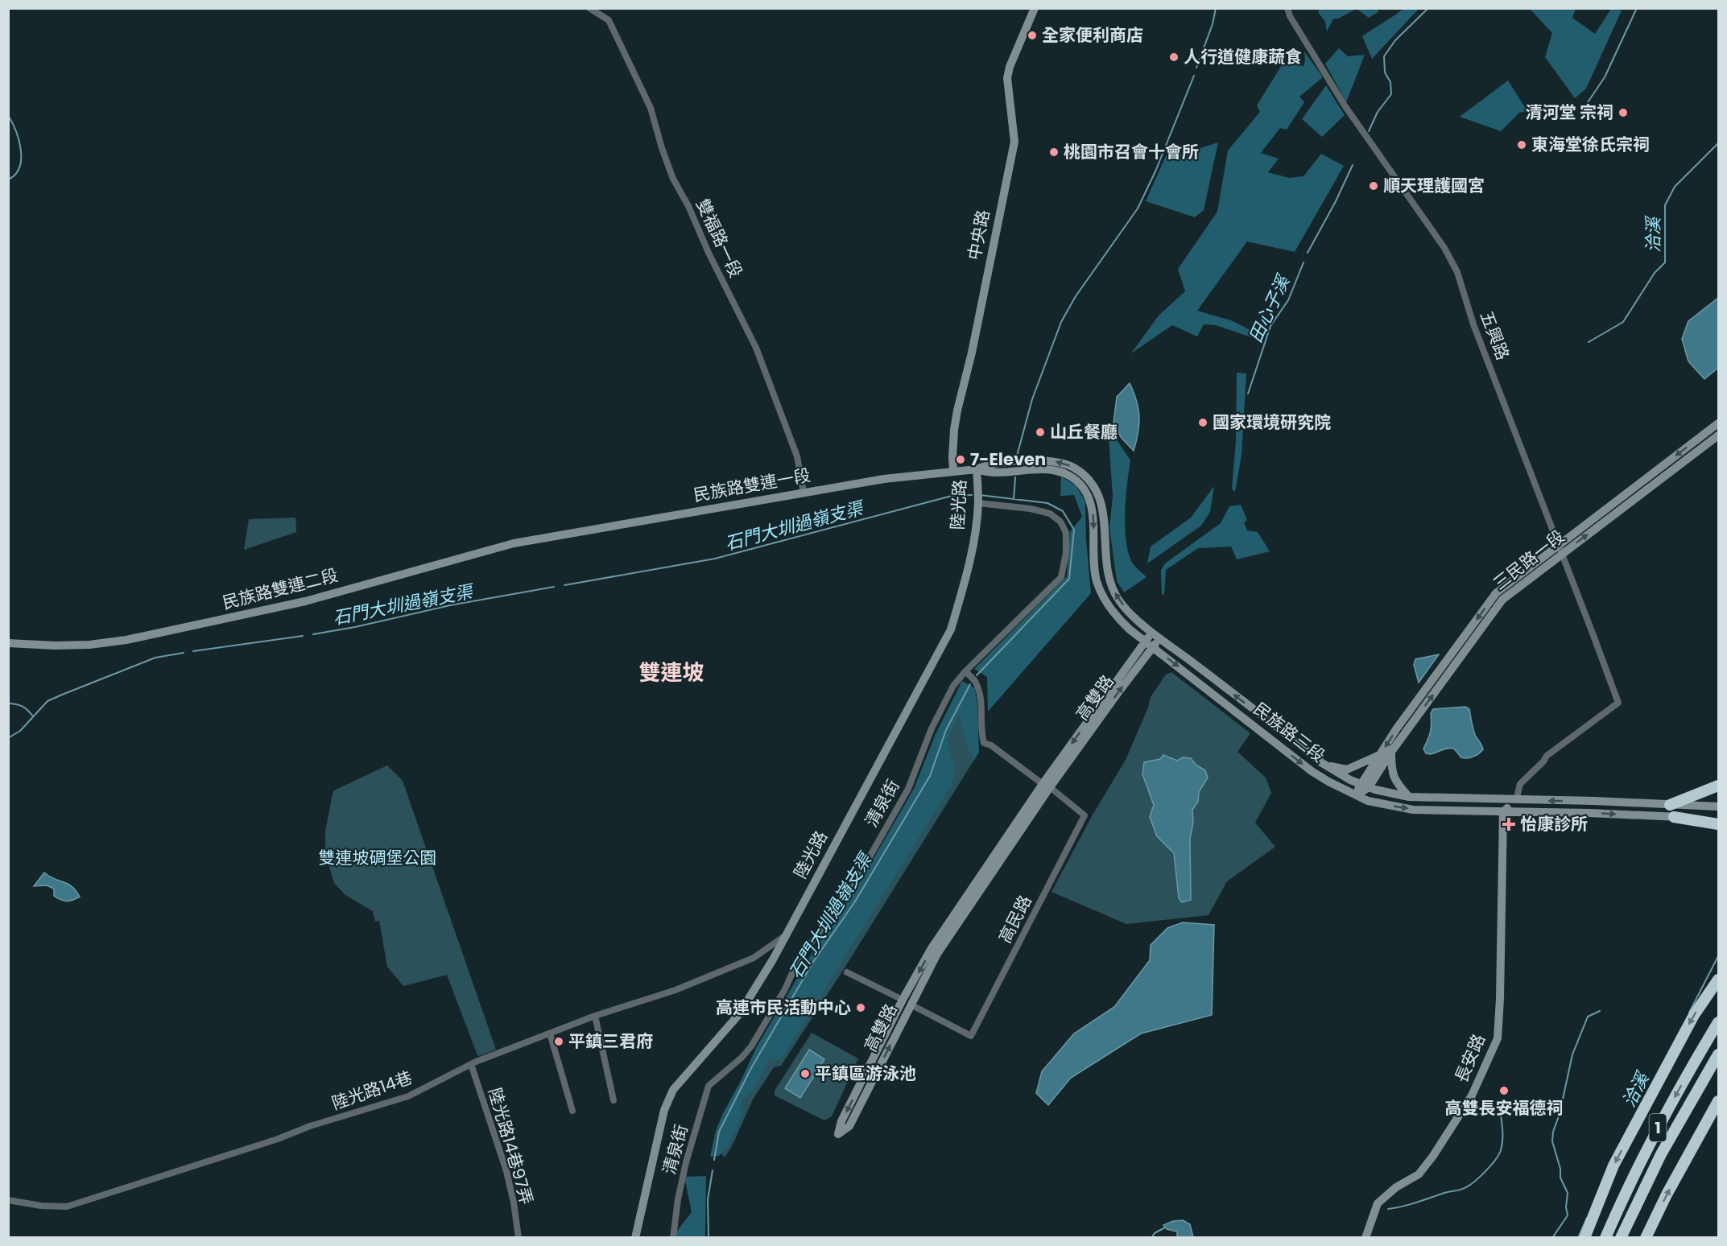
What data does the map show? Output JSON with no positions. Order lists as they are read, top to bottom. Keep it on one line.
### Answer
{"streets":{"highway":["1"],"street":["中央路","雙福路一段","五興路","民族路雙連一段","陸光路","三民路一段","民族路雙連二段","高雙路","民族路三段","清泉街","高民路","長安路","陸光路14巷","陸光路14巷97弄"]},"crossings":[["中央路","民族路雙連一段"],["中央路","民族路三段"],["雙福路一段","民族路雙連一段"],["五興路","三民路一段"],["五興路","民族路三段"],["民族路雙連一段","民族路雙連二段"],["民族路雙連一段","民族路三段"],["陸光路","民族路三段"],["陸光路","清泉街"],["陸光路","陸光路14巷"],["三民路一段","民族路三段"],["高雙路","民族路三段"],["高雙路","高民路"],["民族路三段","長安路"],["陸光路14巷","陸光路14巷97弄"]],"districts":["雙連坡"],"water":["洽溪","田心子溪","石門大圳過嶺支渠"],"parks":["雙連坡碉堡公園"],"places":{"other":["全家便利商店","人行道健康蔬食","清河堂 宗祠","東海堂徐氏宗祠","桃園市召會十會所","順天理護國宮","國家環境研究院","山丘餐廳","7-Eleven","高連市民活動中心","平鎮三君府","平鎮區游泳池","高雙長安福德祠"],"health":["怡康診所"]}}
